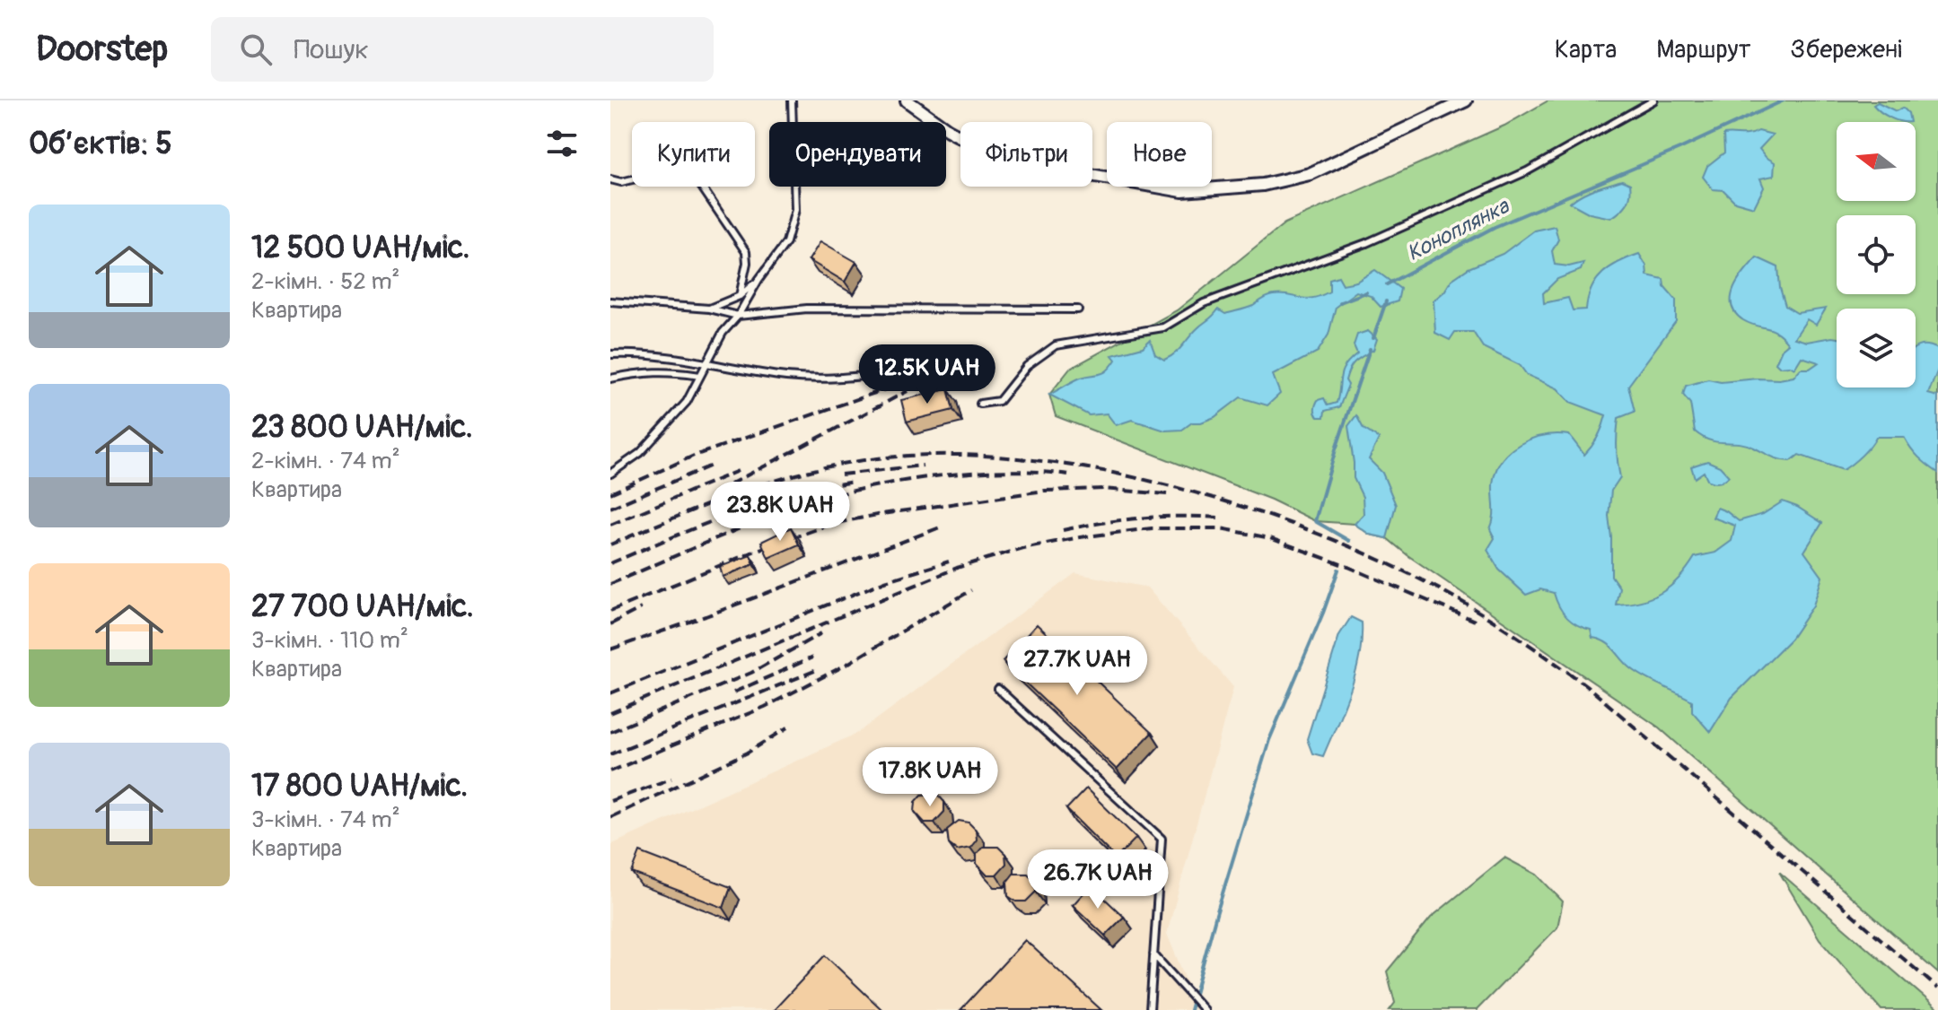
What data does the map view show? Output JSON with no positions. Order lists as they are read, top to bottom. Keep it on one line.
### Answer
{"water":["Коноплянка"],"north":"left","page":{"header":"Doorstep","search":"Пошук","nav":["Карта","Маршрут","Збережені"],"heading":"Об’єктів: 5","chip":["Купити","Орендувати","Фільтри","Нове"],"list":[{"name":"12 500 UAH/міс.","note":"2-кімн. · 52 m² · Квартира"},{"name":"23 800 UAH/міс.","note":"2-кімн. · 74 m² · Квартира"},{"name":"27 700 UAH/міс.","note":"3-кімн. · 110 m² · Квартира"},{"name":"17 800 UAH/міс.","note":"3-кімн. · 74 m² · Квартира"}],"price":["12.5K UAH","23.8K UAH","27.7K UAH","17.8K UAH","26.7K UAH"]}}
